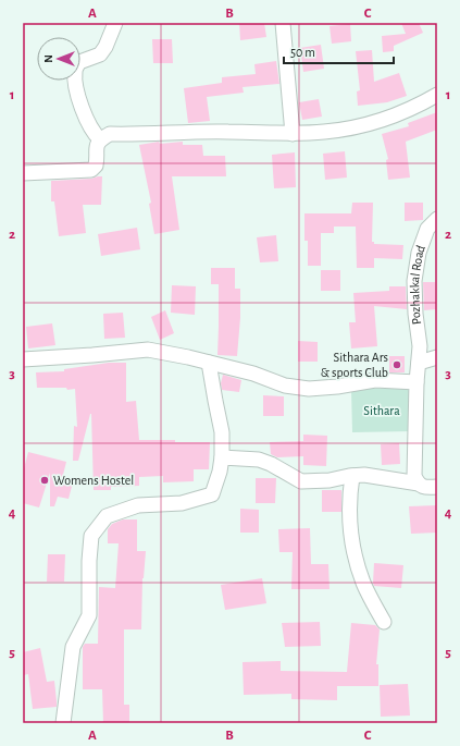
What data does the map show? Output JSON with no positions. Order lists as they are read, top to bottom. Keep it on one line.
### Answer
{"streets":{"street":["Pozhakkal Road"]},"parks":["Sithara"],"places":["Sithara Ars & sports Club","Womens Hostel"],"scale_bar":"50 m","north":"left","grid":{"columns":["A","B","C"],"rows":["1","2","3","4","5"]}}
